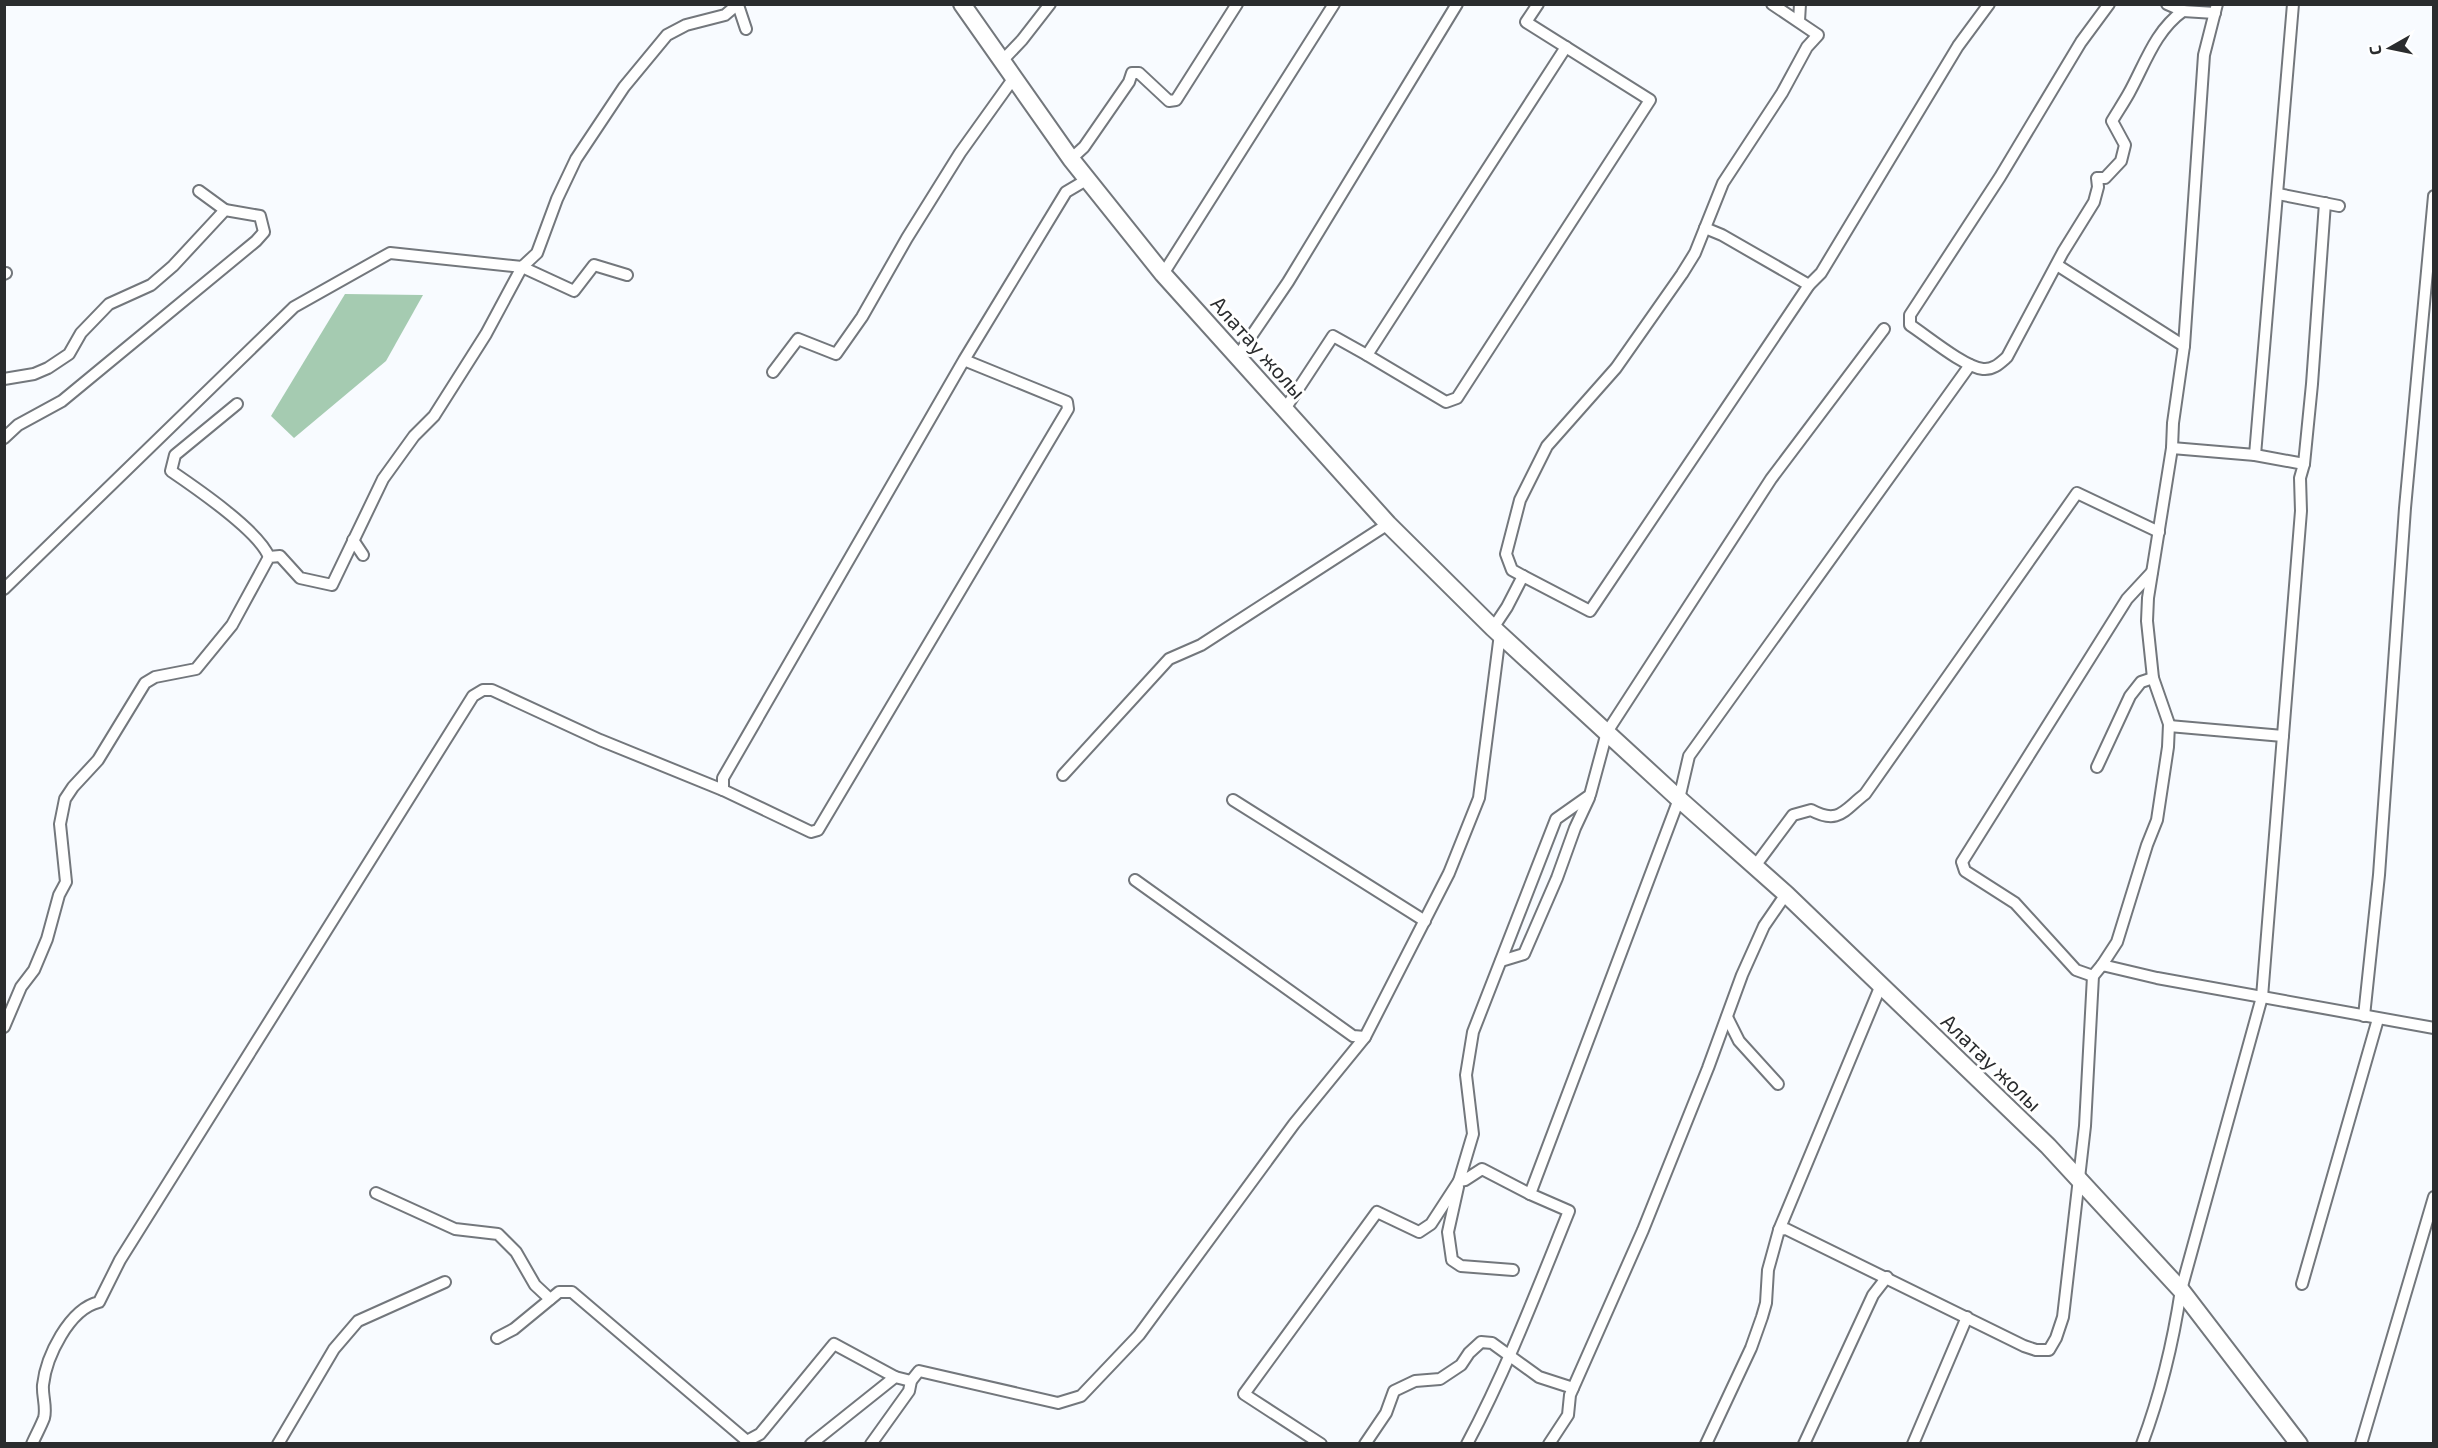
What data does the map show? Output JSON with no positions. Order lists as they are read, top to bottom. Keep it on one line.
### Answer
{"streets":{"main road":["Алатау жолы"]},"north":"left"}
